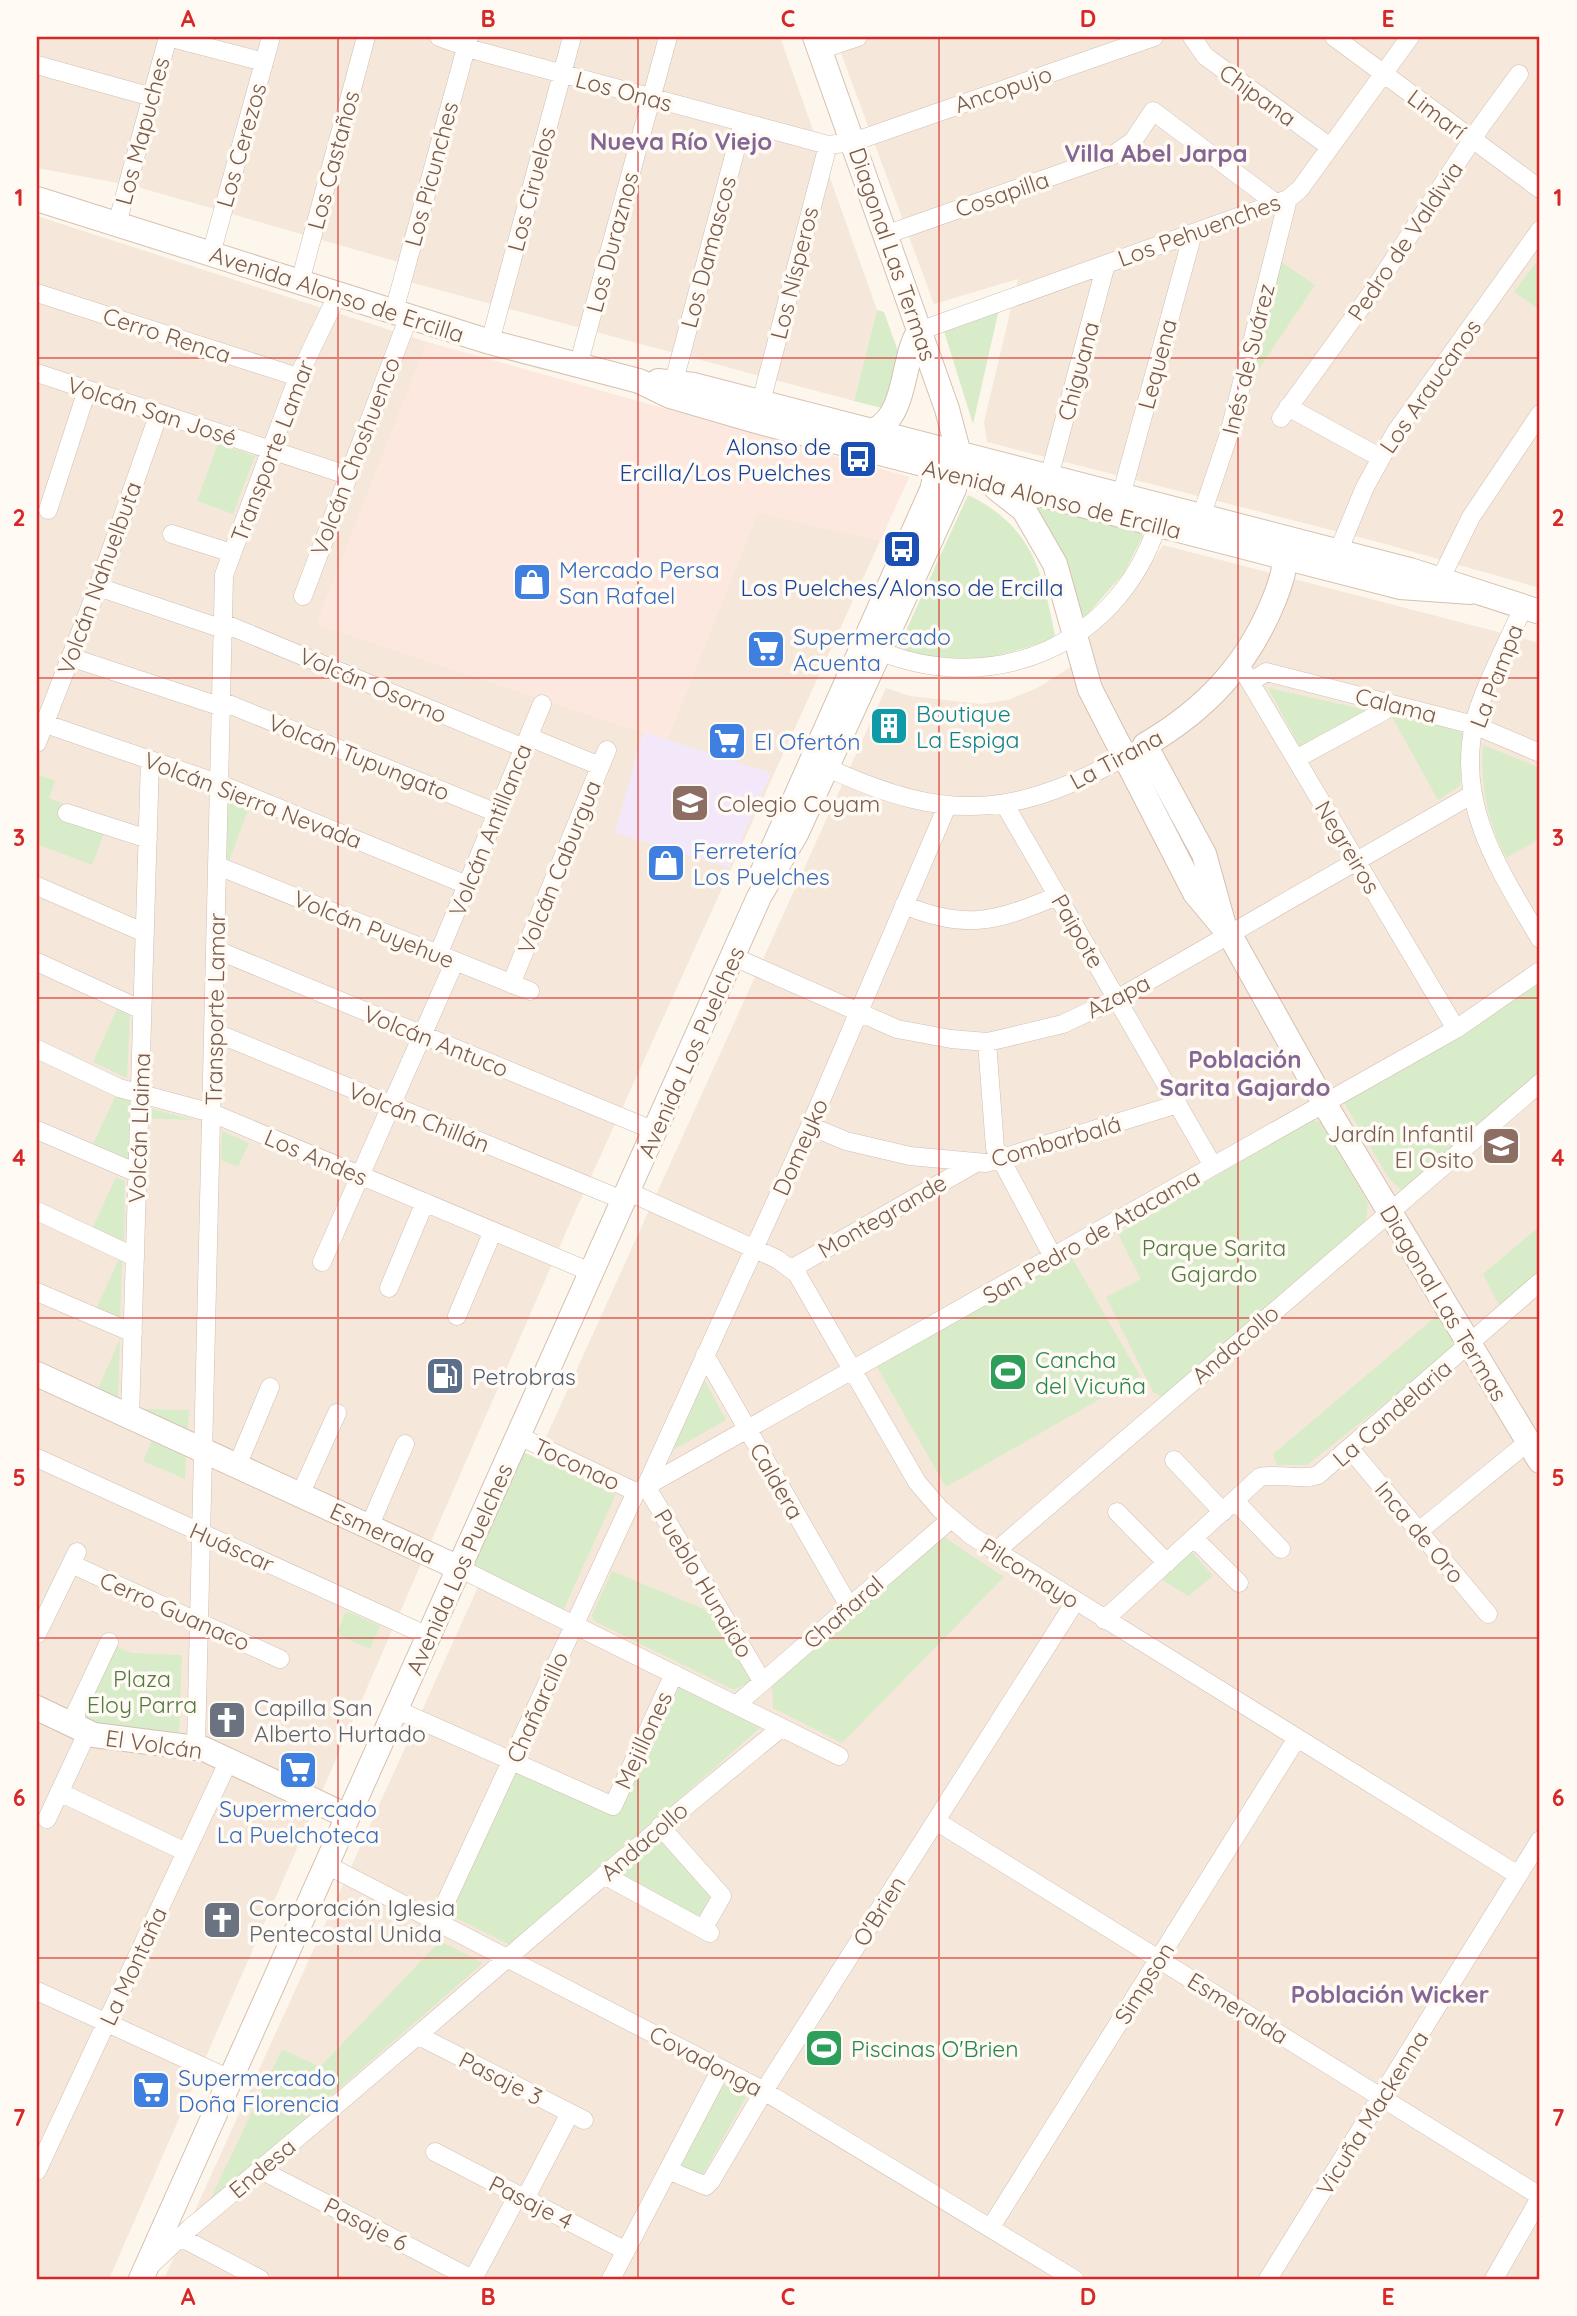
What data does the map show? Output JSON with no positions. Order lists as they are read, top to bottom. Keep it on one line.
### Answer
{"streets":{"main road":["Diagonal Las Termas","Avenida Alonso de Ercilla","La Tirana","Avenida Los Puelches","Esmeralda","El Volcán"],"street":["Ancopujo","Los Onas","Chipana","Limarí","Los Mapuches","Los Cerezos","Los Castaños","Los Picunches","Los Ciruelos","Cosapilla","Los Pehuenches","Pedro de Valdivia","Los Duraznos","Los Damascos","Los Nísperos","Cerro Renca","Inés de Suárez","Lequena","Chiguana","Los Araucanos","Volcán San José","Transporte Lamar","Volcán Choshuenco","Volcán Nahuelbuta","La Pampa","Volcán Osorno","Calama","Volcán Tupungato","Volcán Sierra Nevada","Volcán Antillanca","Negreiros","Volcán Caburgua","Volcán Puyehue","Paipote","Azapa","Volcán Antuco","Volcán Chillán","Volcán Llaima","Combarbalá","Domeyko","Los Andes","Montegrande","San Pedro de Atacama","Andacollo","La Candelaria","Toconao","Caldera","Inca de Oro","Huáscar","Pilcomayo","Pueblo Hundido","Cerro Guanaco","Chañaral","Chañarcillo","Mejillones","O'Brien","La Montaña","Simpson","Covadonga","Pasaje 3","Vicuña Mackenna","Endesa","Pasaje 4","Pasaje 6"]},"crossings":[["Ancopujo","Los Onas"],["Ancopujo","Diagonal Las Termas"],["Los Onas","Los Picunches"],["Los Onas","Los Ciruelos"],["Los Onas","Los Duraznos"],["Los Onas","Los Damascos"],["Los Onas","Diagonal Las Termas"],["Los Onas","Los Nísperos"],["Chipana","Los Pehuenches"],["Limarí","Los Pehuenches"],["Limarí","Pedro de Valdivia"],["Los Mapuches","Avenida Alonso de Ercilla"],["Los Cerezos","Avenida Alonso de Ercilla"],["Los Castaños","Avenida Alonso de Ercilla"],["Los Picunches","Avenida Alonso de Ercilla"],["Los Picunches","Volcán Choshuenco"],["Los Ciruelos","Avenida Alonso de Ercilla"],["Cosapilla","Los Pehuenches"],["Cosapilla","Diagonal Las Termas"],["Cosapilla","Inés de Suárez"],["Los Pehuenches","Diagonal Las Termas"],["Los Pehuenches","Inés de Suárez"],["Los Pehuenches","Lequena"],["Los Pehuenches","Chiguana"],["Pedro de Valdivia","Los Araucanos"],["Los Duraznos","Avenida Alonso de Ercilla"],["Los Damascos","Avenida Alonso de Ercilla"],["Diagonal Las Termas","Avenida Alonso de Ercilla"],["Diagonal Las Termas","La Tirana"],["Diagonal Las Termas","Azapa"],["Diagonal Las Termas","Avenida Los Puelches"],["Diagonal Las Termas","San Pedro de Atacama"],["Diagonal Las Termas","Andacollo"],["Diagonal Las Termas","La Candelaria"],["Los Nísperos","Avenida Alonso de Ercilla"],["Avenida Alonso de Ercilla","Inés de Suárez"],["Avenida Alonso de Ercilla","Lequena"],["Avenida Alonso de Ercilla","Chiguana"],["Avenida Alonso de Ercilla","Los Araucanos"],["Avenida Alonso de Ercilla","Transporte Lamar"],["Avenida Alonso de Ercilla","Volcán Choshuenco"],["Avenida Alonso de Ercilla","La Pampa"],["Avenida Alonso de Ercilla","La Tirana"],["Avenida Alonso de Ercilla","Avenida Los Puelches"],["Cerro Renca","Transporte Lamar"],["Volcán San José","Transporte Lamar"],["Volcán San José","Volcán Choshuenco"],["Volcán San José","Volcán Nahuelbuta"],["Transporte Lamar","Volcán Osorno"],["Transporte Lamar","Volcán Tupungato"],["Transporte Lamar","Volcán Sierra Nevada"],["Transporte Lamar","Volcán Puyehue"],["Transporte Lamar","Volcán Antuco"],["Transporte Lamar","Volcán Chillán"],["Transporte Lamar","Los Andes"],["Transporte Lamar","Esmeralda"],["Transporte Lamar","Huáscar"],["Transporte Lamar","Cerro Guanaco"],["Transporte Lamar","El Volcán"],["Volcán Nahuelbuta","Volcán Osorno"],["Volcán Nahuelbuta","Volcán Tupungato"],["Volcán Nahuelbuta","Volcán Sierra Nevada"],["La Pampa","Calama"],["La Pampa","Azapa"],["Volcán Osorno","Volcán Antillanca"],["Volcán Osorno","Volcán Caburgua"],["Calama","La Tirana"],["Calama","Negreiros"],["Volcán Tupungato","Volcán Antillanca"],["La Tirana","Negreiros"],["La Tirana","Paipote"],["La Tirana","Avenida Los Puelches"],["La Tirana","Domeyko"],["Volcán Sierra Nevada","Volcán Antillanca"],["Volcán Sierra Nevada","Volcán Llaima"],["Volcán Antillanca","Volcán Puyehue"],["Volcán Antillanca","Volcán Antuco"],["Volcán Antillanca","Volcán Chillán"],["Volcán Antillanca","Los Andes"],["Negreiros","Azapa"],["Negreiros","San Pedro de Atacama"],["Volcán Caburgua","Volcán Puyehue"],["Paipote","Azapa"],["Paipote","Combarbalá"],["Paipote","San Pedro de Atacama"],["Azapa","Avenida Los Puelches"],["Azapa","Domeyko"],["Volcán Antuco","Avenida Los Puelches"],["Avenida Los Puelches","Volcán Chillán"],["Avenida Los Puelches","Los Andes"],["Avenida Los Puelches","Toconao"],["Avenida Los Puelches","Esmeralda"],["Avenida Los Puelches","Huáscar"],["Avenida Los Puelches","Pilcomayo"],["Avenida Los Puelches","El Volcán"],["Avenida Los Puelches","Covadonga"],["Avenida Los Puelches","Endesa"],["Volcán Chillán","Pilcomayo"],["Volcán Llaima","Los Andes"],["Volcán Llaima","Esmeralda"],["Combarbalá","Domeyko"],["Combarbalá","Montegrande"],["Domeyko","San Pedro de Atacama"],["Domeyko","Toconao"],["Domeyko","Caldera"],["Domeyko","Pilcomayo"],["Domeyko","Pueblo Hundido"],["Domeyko","Chañarcillo"],["Montegrande","Pilcomayo"],["San Pedro de Atacama","Toconao"],["San Pedro de Atacama","Caldera"],["San Pedro de Atacama","Pilcomayo"],["San Pedro de Atacama","Pueblo Hundido"],["San Pedro de Atacama","Chañarcillo"],["Andacollo","Esmeralda"],["Andacollo","Pilcomayo"],["Andacollo","Covadonga"],["Andacollo","Endesa"],["La Candelaria","Inca de Oro"],["Toconao","Pueblo Hundido"],["Toconao","Chañarcillo"],["Caldera","Chañaral"],["Esmeralda","Chañaral"],["Esmeralda","Chañarcillo"],["Esmeralda","Mejillones"],["Esmeralda","O'Brien"],["Esmeralda","Simpson"],["Esmeralda","Vicuña Mackenna"],["Pilcomayo","Chañaral"],["Pilcomayo","O'Brien"],["Pilcomayo","Simpson"],["Pilcomayo","Vicuña Mackenna"],["Pueblo Hundido","Chañaral"],["Pueblo Hundido","Chañarcillo"],["Chañarcillo","Mejillones"],["Chañarcillo","Covadonga"],["El Volcán","La Montaña"],["O'Brien","Covadonga"],["Simpson","Covadonga"],["Covadonga","Endesa"],["Pasaje 3","Endesa"],["Pasaje 3","Pasaje 4"],["Endesa","Pasaje 6"]],"districts":["Nueva Río Viejo","Villa Abel Jarpa","Población Sarita Gajardo","Población Wicker"],"parks":["Parque Sarita Gajardo","Plaza Eloy Parra"],"places":{"bus stop":["Alonso de Ercilla/Los Puelches","Los Puelches/Alonso de Ercilla"],"shop":["Mercado Persa San Rafael","Ferretería Los Puelches"],"supermarket":["Supermercado Acuenta","El Ofertón","Supermercado La Puelchoteca","Supermercado Doña Florencia"],"building":["Boutique La Espiga"],"school or university":["Colegio Coyam","Jardín Infantil El Osito"],"sports":["Cancha del Vicuña","Piscinas O'Brien"],"fuel station":["Petrobras"],"church":["Capilla San Alberto Hurtado","Corporación Iglesia Pentecostal Unida"]},"grid":{"columns":["A","B","C","D","E"],"rows":["1","2","3","4","5","6","7"]}}
